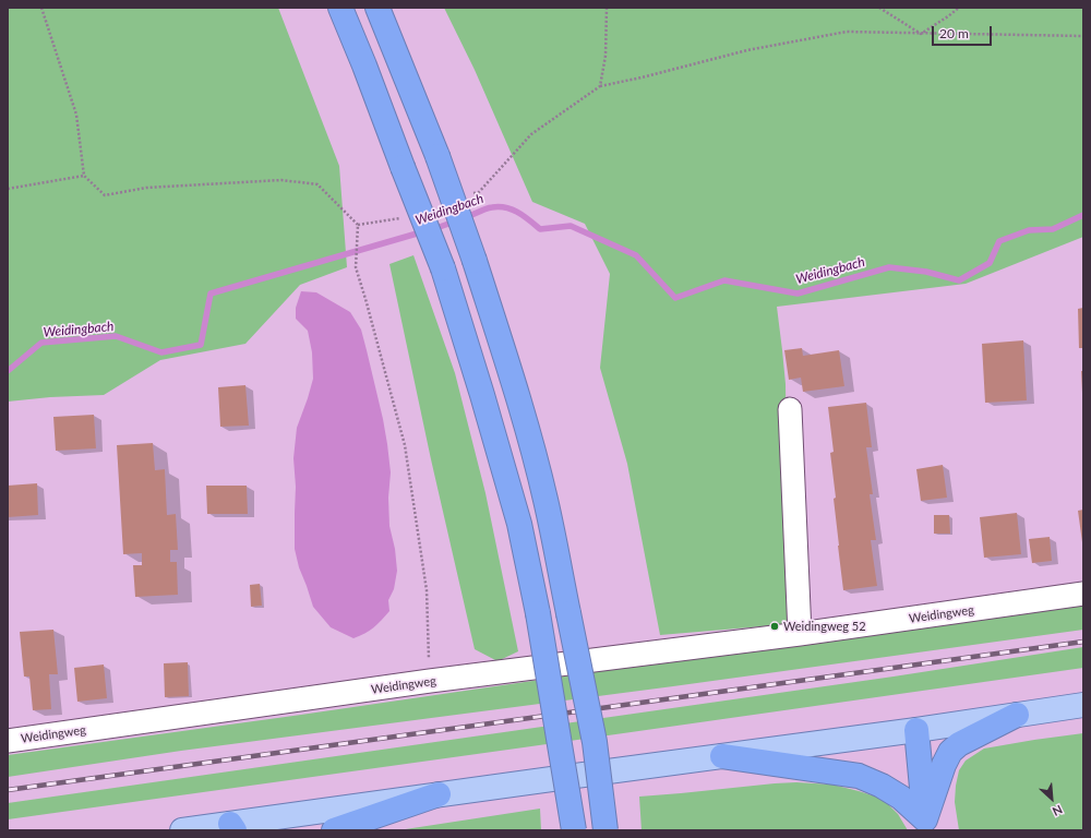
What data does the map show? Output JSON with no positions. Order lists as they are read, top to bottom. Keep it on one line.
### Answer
{"streets":{"street":["Weidingweg"]},"water":["Weidingbach"],"places":["Weidingweg 52"],"scale_bar":"20 m","north":"bottom right"}
